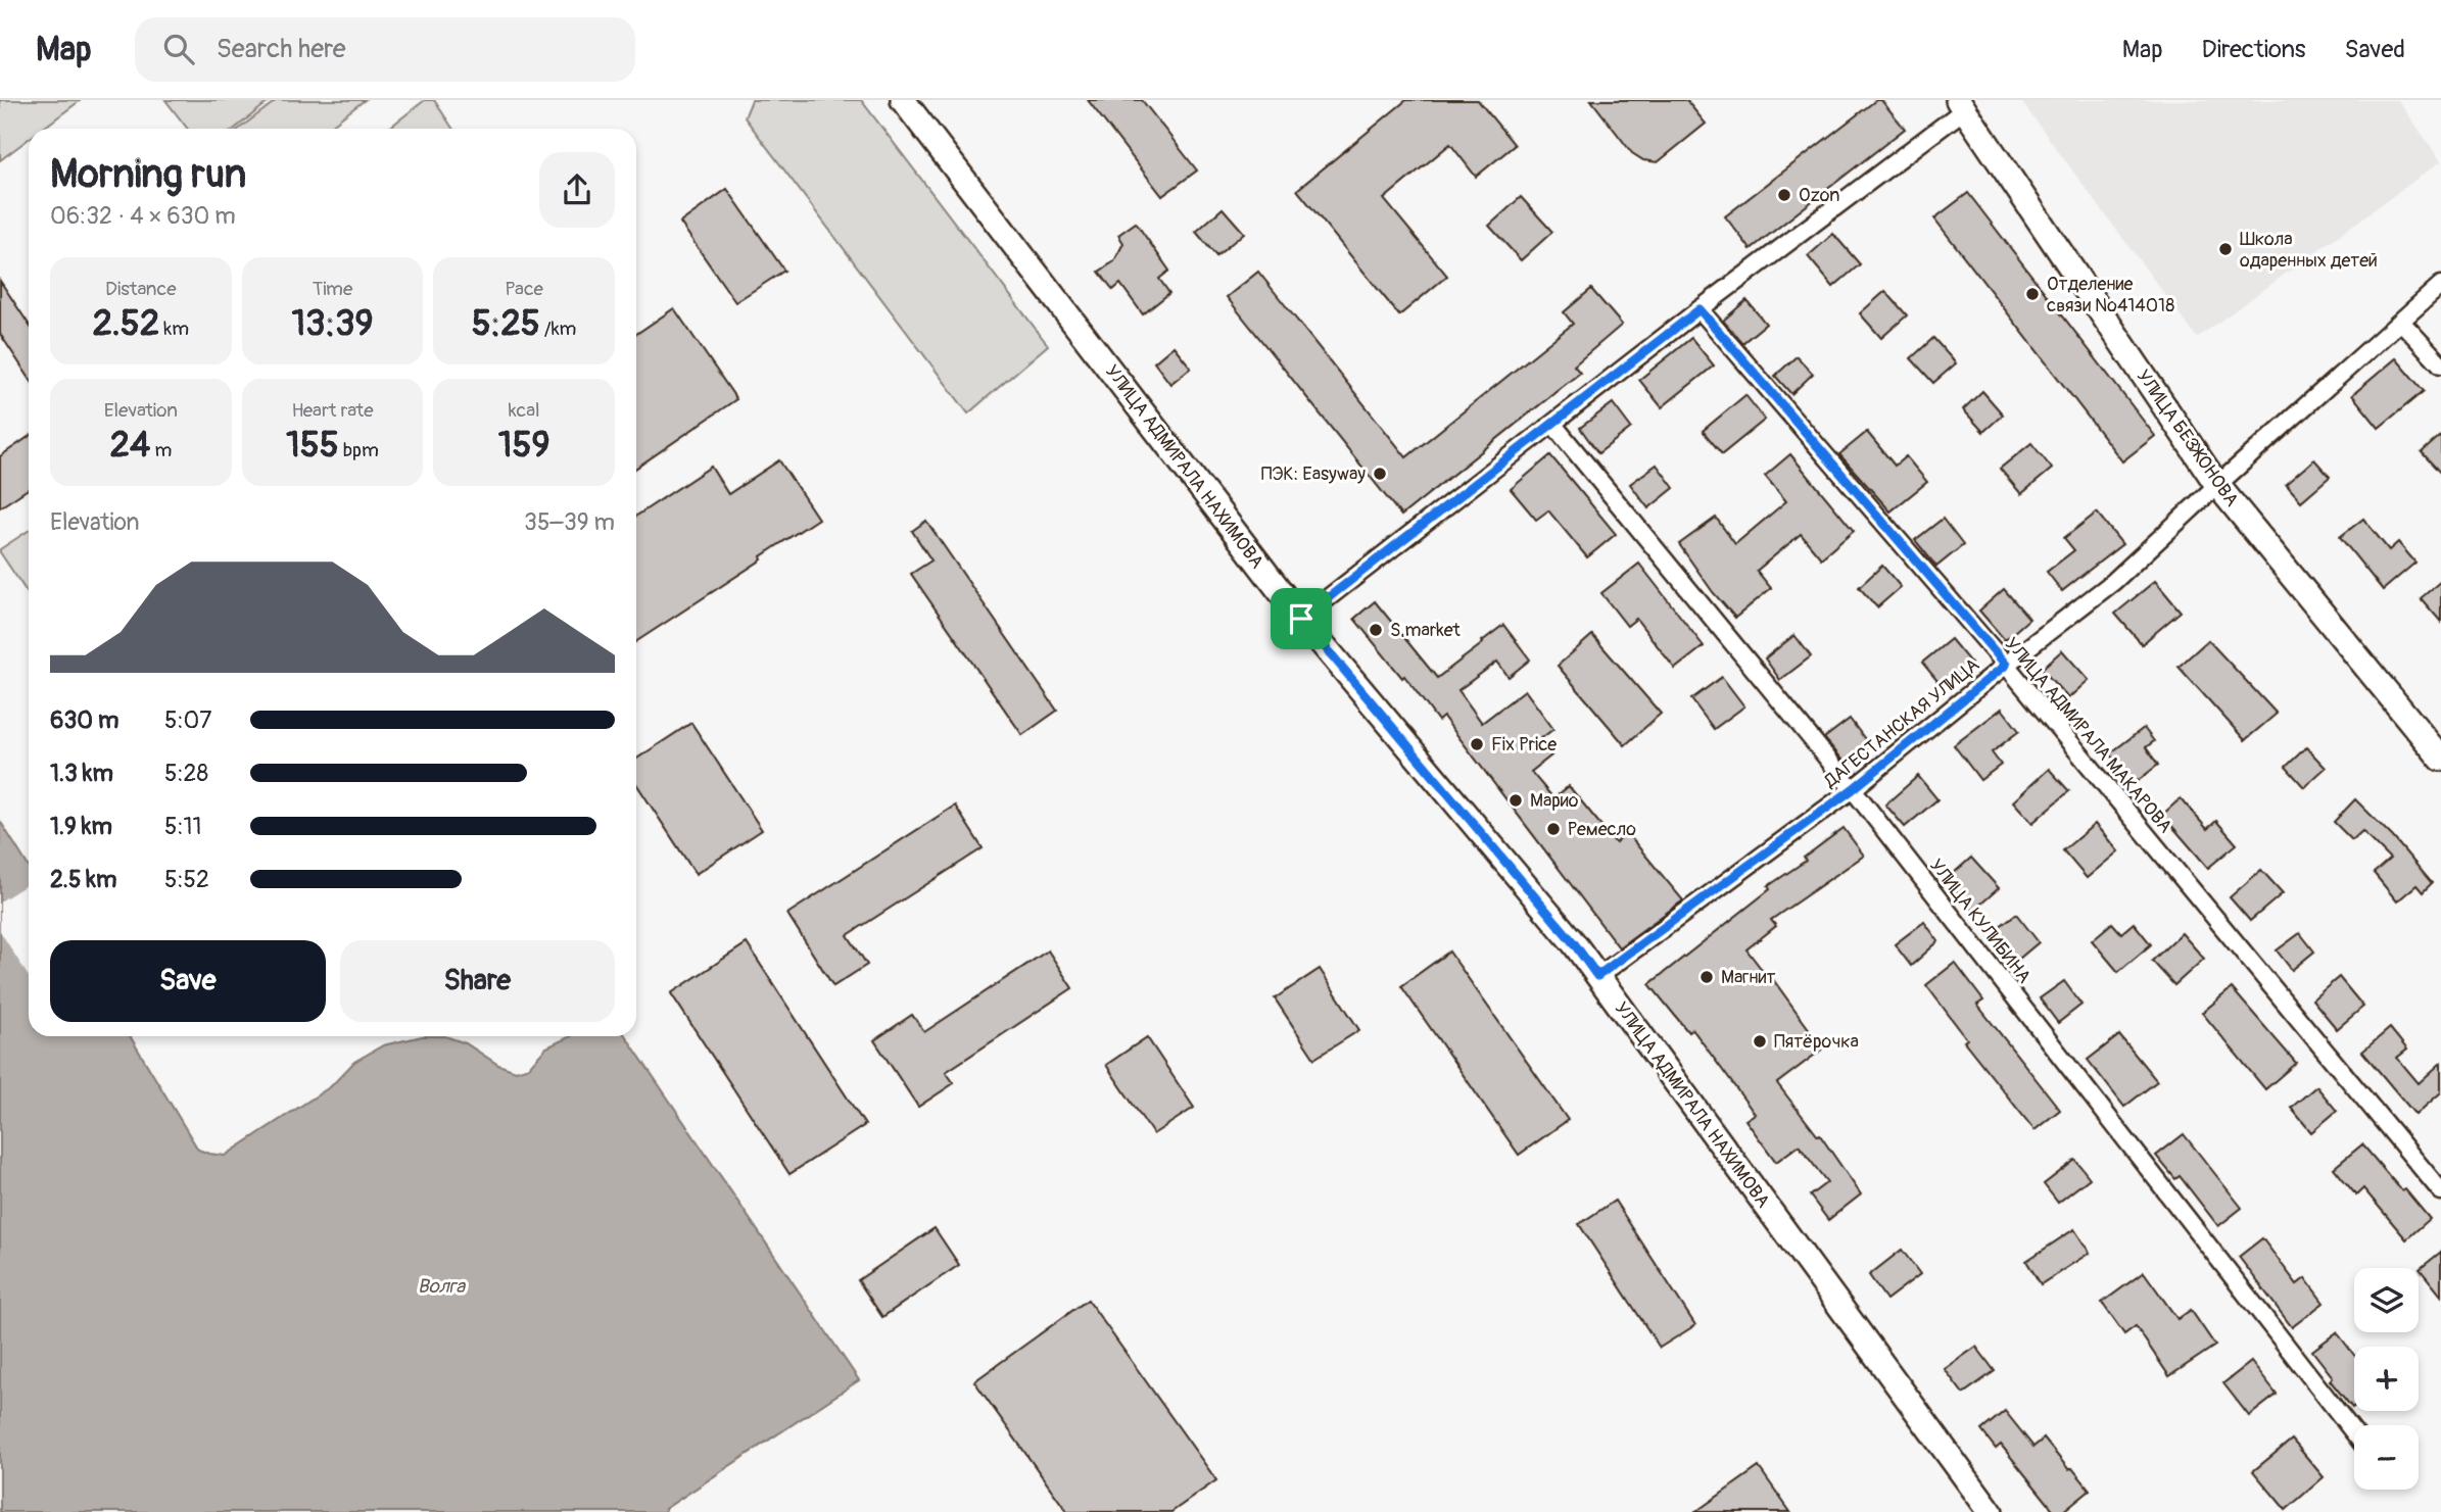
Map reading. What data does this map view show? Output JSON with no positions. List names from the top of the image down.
{
  "streets": {
    "main road": ["УЛИЦА БЕЗЖОНОВА", "УЛИЦА АДМИРАЛА НАХИМОВА"],
    "street": ["ДАГЕСТАНСКАЯ УЛИЦА", "УЛИЦА АДМИРАЛА МАКАРОВА", "УЛИЦА КУЛИБИНА"]
  },
  "crossings": [
    ["УЛИЦА БЕЗЖОНОВА", "ДАГЕСТАНСКАЯ УЛИЦА"],
    ["УЛИЦА АДМИРАЛА НАХИМОВА", "ДАГЕСТАНСКАЯ УЛИЦА"],
    ["ДАГЕСТАНСКАЯ УЛИЦА", "УЛИЦА АДМИРАЛА МАКАРОВА"],
    ["ДАГЕСТАНСКАЯ УЛИЦА", "УЛИЦА КУЛИБИНА"]
  ],
  "water": ["Волга"],
  "places": [
    "Ozon",
    "Школа одаренных детей",
    "Отделение связи №414018",
    "ПЭК: Easyway",
    "S.market",
    "Fix Price",
    "Марио",
    "Ремесло",
    "Магнит",
    "Пятёрочка"
  ],
  "page": {
    "header": "Map",
    "search": "Search here",
    "nav": ["Map", "Directions", "Saved"],
    "heading": ["Morning run", "06:32 · 4 × 630 m"],
    "stats": [
      ["Distance", "2.52 km"],
      ["Time", "13:39"],
      ["Pace", "5:25 /km"],
      ["Elevation", "24 m"],
      ["Heart rate", "155 bpm"],
      ["kcal", "159"]
    ],
    "chart": ["Elevation", "35–39 m"],
    "list": [
      {
        "name": "630 m",
        "note": "5:07"
      },
      {
        "name": "1.3 km",
        "note": "5:28"
      },
      {
        "name": "1.9 km",
        "note": "5:11"
      },
      {
        "name": "2.5 km",
        "note": "5:52"
      }
    ],
    "buttons": ["Save", "Share"],
    "map_buttons": ["+", "−"]
  }
}
